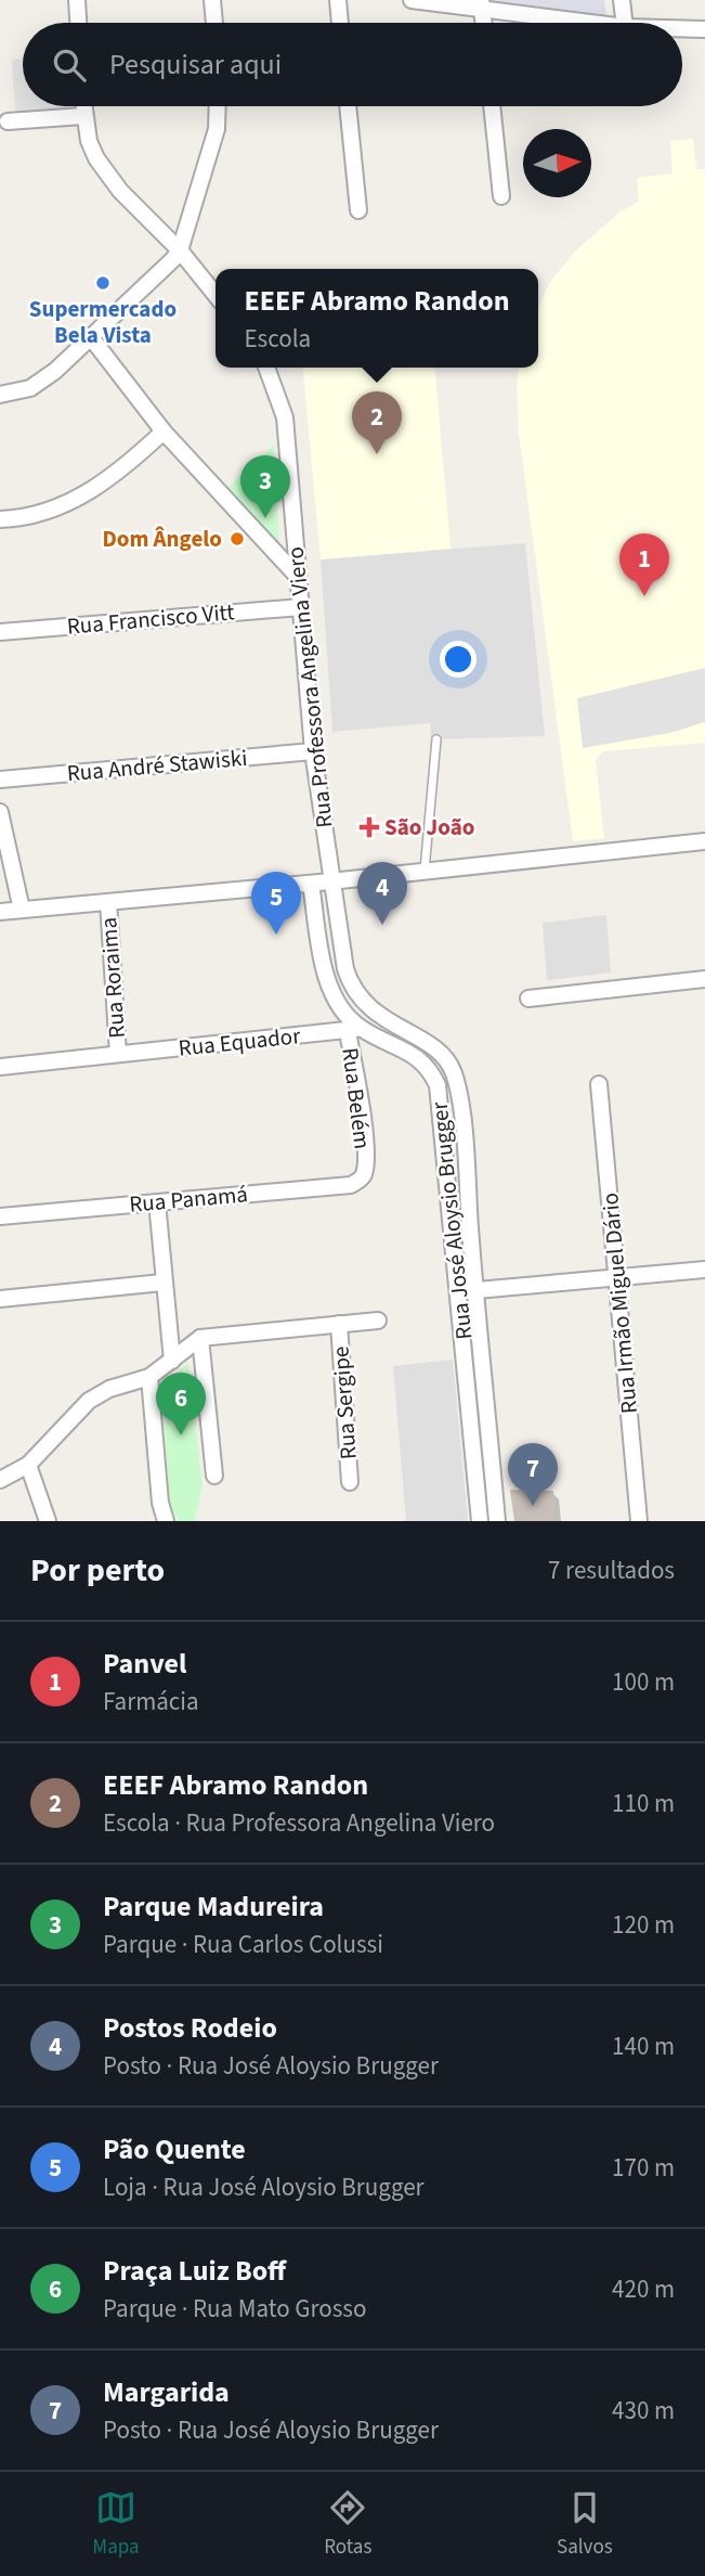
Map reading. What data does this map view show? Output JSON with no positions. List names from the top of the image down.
{
  "streets": {
    "street": [
      "Rua Francisco Vitt",
      "Rua Professora Angelina Viero",
      "Rua André Stawiski",
      "Rua Roraima",
      "Rua Equador",
      "Rua Belém",
      "Rua Panamá",
      "Rua José Aloysio Brugger",
      "Rua Irmão Miguel Dário",
      "Rua Sergipe"
    ]
  },
  "crossings": [
    ["Rua Francisco Vitt", "Rua Professora Angelina Viero"],
    ["Rua Professora Angelina Viero", "Rua André Stawiski"],
    ["Rua Professora Angelina Viero", "Rua José Aloysio Brugger"],
    ["Rua Roraima", "Rua Equador"],
    ["Rua Equador", "Rua Belém"],
    ["Rua Equador", "Rua José Aloysio Brugger"],
    ["Rua Belém", "Rua Panamá"],
    ["Rua Belém", "Rua José Aloysio Brugger"]
  ],
  "places": {
    "other": ["Supermercado Bela Vista", "Dom Ângelo"],
    "health": ["São João"]
  },
  "north": "right",
  "page": {
    "search": "Pesquisar aqui",
    "popup": ["EEEF Abramo Randon", "Escola"],
    "pins": [
      "2",
      "3",
      "1",
      "4",
      "5",
      "6",
      "7"
    ],
    "heading": ["Por perto", "7 resultados"],
    "list": [
      {
        "mark": "1",
        "name": "Panvel",
        "note": "Farmácia",
        "value": "100 m"
      },
      {
        "mark": "2",
        "name": "EEEF Abramo Randon",
        "note": "Escola · Rua Professora Angelina Viero",
        "value": "110 m"
      },
      {
        "mark": "3",
        "name": "Parque Madureira",
        "note": "Parque · Rua Carlos Colussi",
        "value": "120 m"
      },
      {
        "mark": "4",
        "name": "Postos Rodeio",
        "note": "Posto · Rua José Aloysio Brugger",
        "value": "140 m"
      },
      {
        "mark": "5",
        "name": "Pão Quente",
        "note": "Loja · Rua José Aloysio Brugger",
        "value": "170 m"
      },
      {
        "mark": "6",
        "name": "Praça Luiz Boff",
        "note": "Parque · Rua Mato Grosso",
        "value": "420 m"
      },
      {
        "mark": "7",
        "name": "Margarida",
        "note": "Posto · Rua José Aloysio Brugger",
        "value": "430 m"
      }
    ],
    "nav": ["Mapa", "Rotas", "Salvos"]
  }
}
